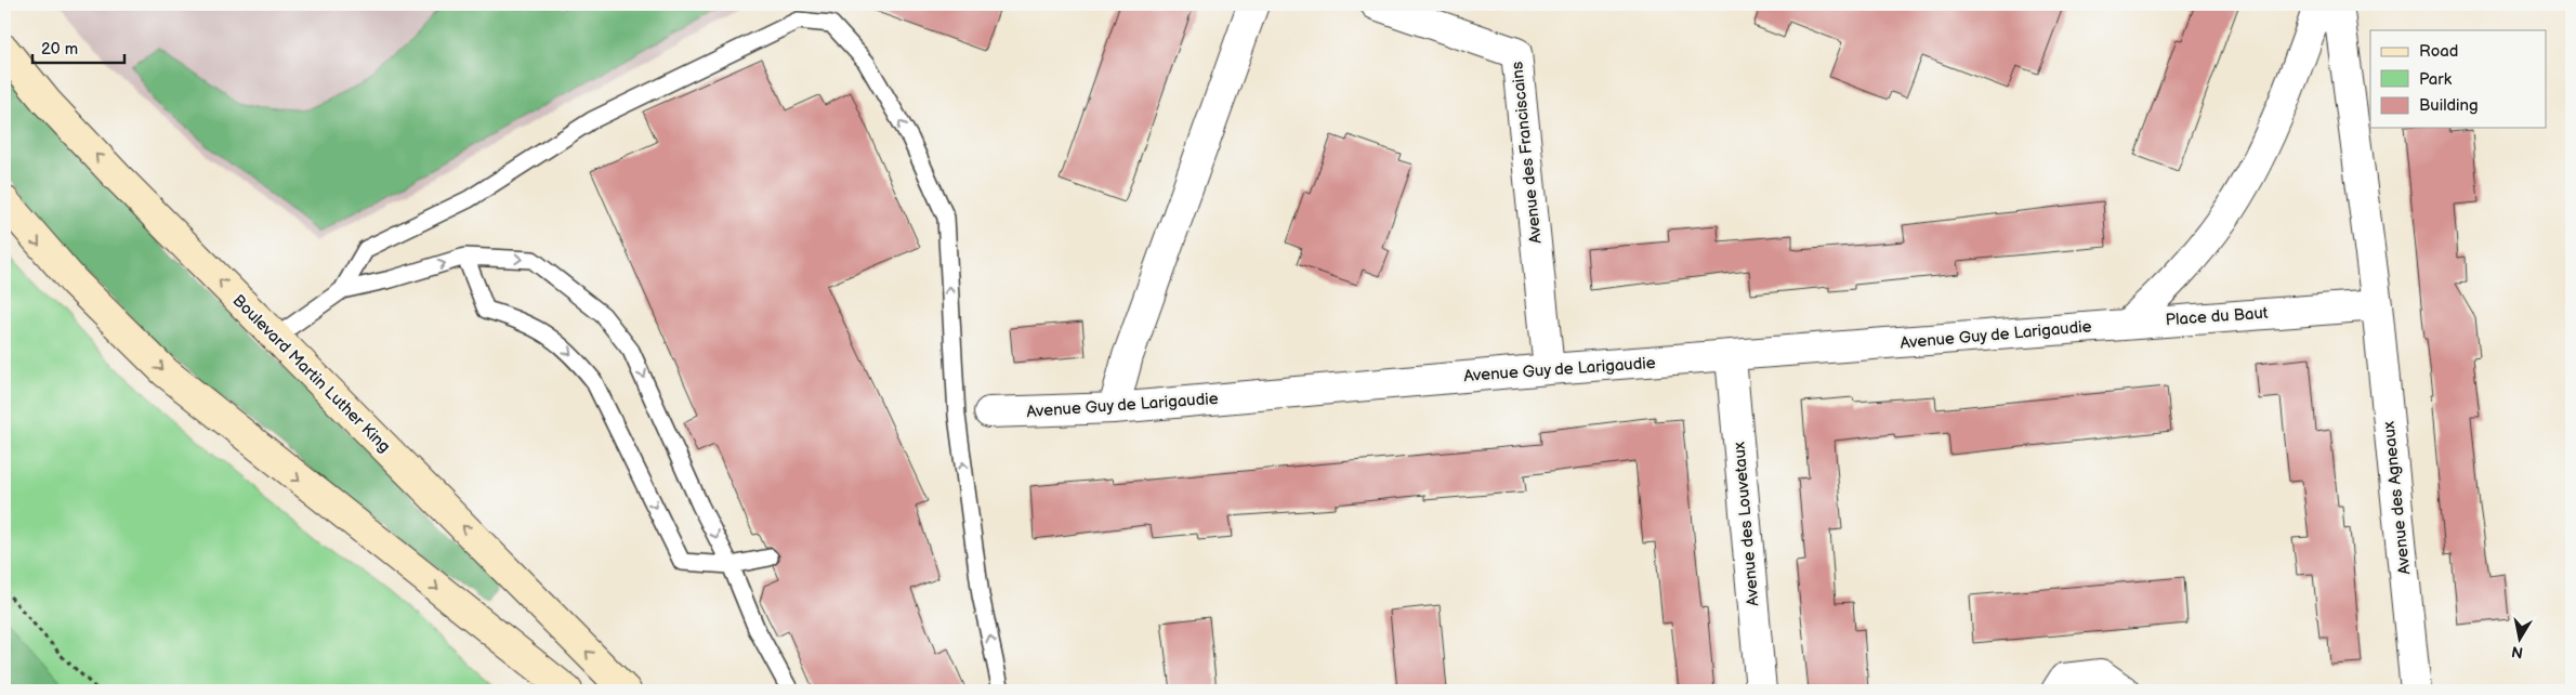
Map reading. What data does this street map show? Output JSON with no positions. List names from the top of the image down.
{
  "streets": {
    "main road": ["Boulevard Martin Luther King"],
    "street": [
      "Avenue des Franciscains",
      "Place du Baut",
      "Avenue Guy de Larigaudie",
      "Avenue des Agneaux",
      "Avenue des Louvetaux"
    ]
  },
  "crossings": [
    ["Avenue des Franciscains", "Avenue Guy de Larigaudie"],
    ["Place du Baut", "Avenue Guy de Larigaudie"],
    ["Place du Baut", "Avenue des Agneaux"],
    ["Avenue Guy de Larigaudie", "Avenue des Louvetaux"]
  ],
  "legend": ["Road", "Park", "Building"],
  "scale_bar": "20 m",
  "north": "bottom"
}
